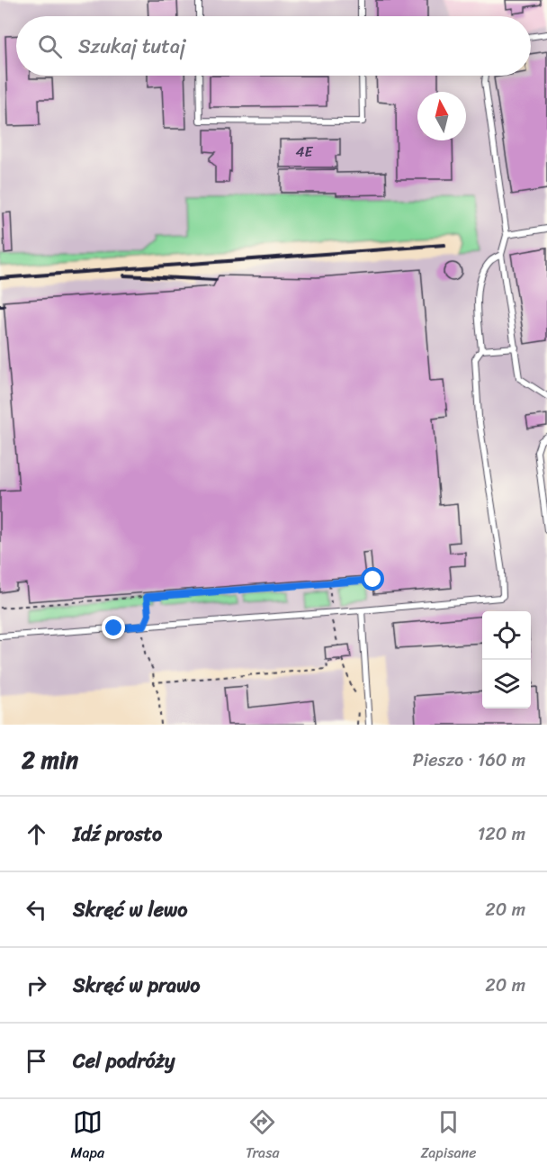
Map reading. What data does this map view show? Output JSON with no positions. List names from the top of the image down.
{
  "house_numbers": ["4E"],
  "north": "top",
  "page": {
    "search": "Szukaj tutaj",
    "heading": ["2 min", "Pieszo · 160 m"],
    "list": [
      ["Idź prosto", "120 m"],
      ["Skręć w lewo", "20 m"],
      ["Skręć w prawo", "20 m"],
      "Cel podróży"
    ],
    "nav": ["Mapa", "Trasa", "Zapisane"]
  }
}
